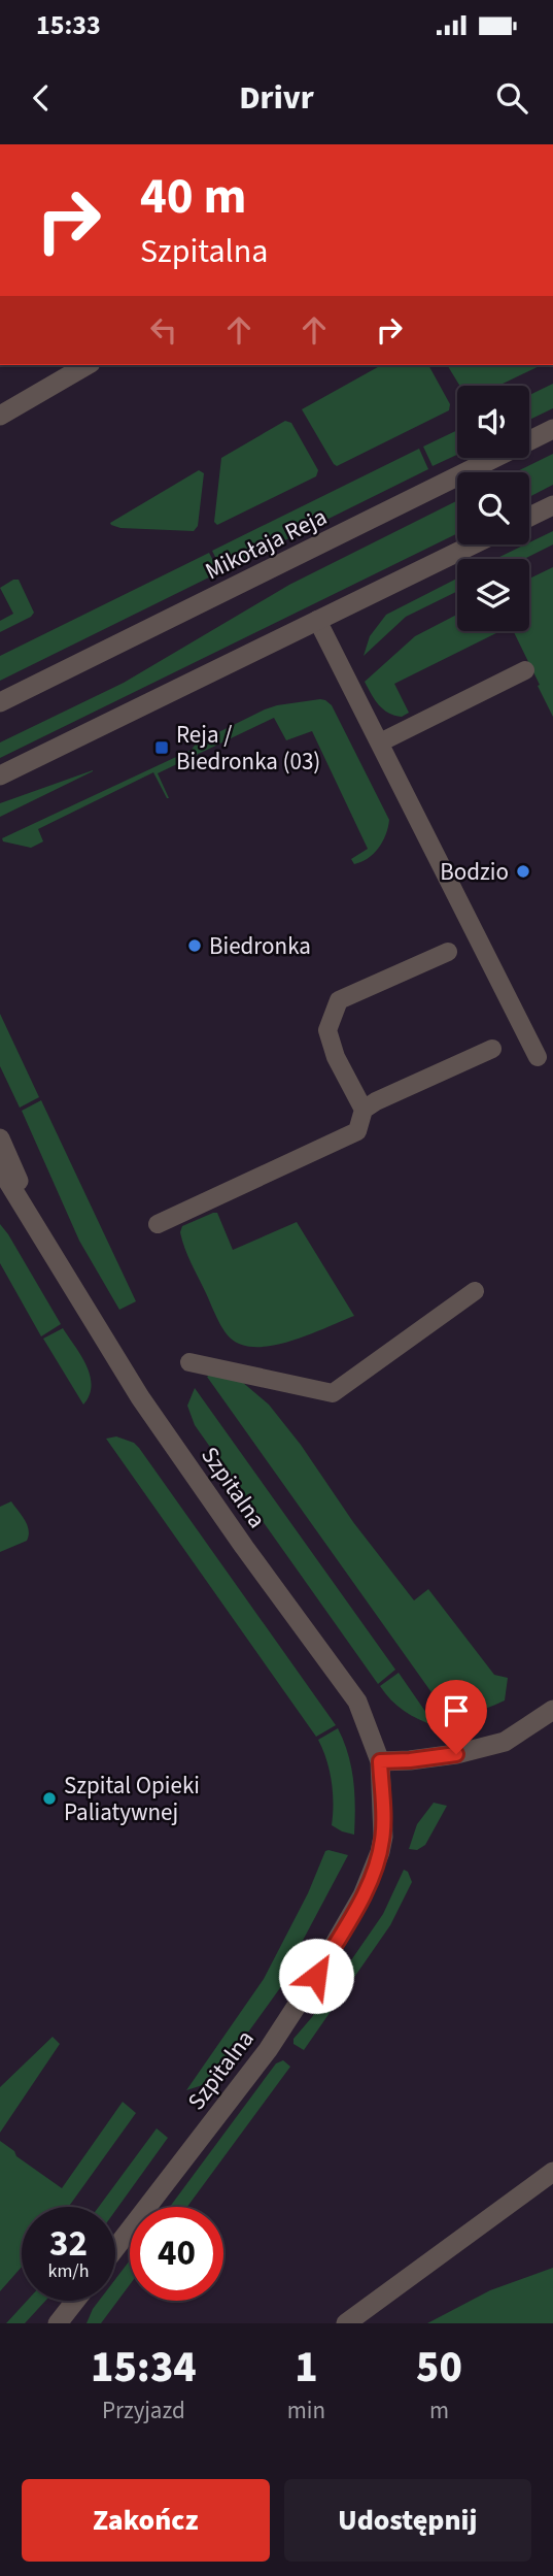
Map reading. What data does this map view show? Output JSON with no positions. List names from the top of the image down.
{
  "streets": {
    "street": ["Mikołaja Reja", "Szpitalna"]
  },
  "places": {
    "transit": ["Reja / Biedronka (03)"],
    "other": ["Bodzio", "Biedronka", "Szpital Opieki Paliatywnej"]
  },
  "page": {
    "status": "15:33",
    "header": "Drivr",
    "turn": ["40 m", "Szpitalna"],
    "speed": "32 km/h",
    "limit": "40",
    "eta": [
      "15:34",
      "Przyjazd",
      "1",
      "min",
      "50",
      "m"
    ],
    "buttons": ["Zakończ", "Udostępnij"]
  }
}
